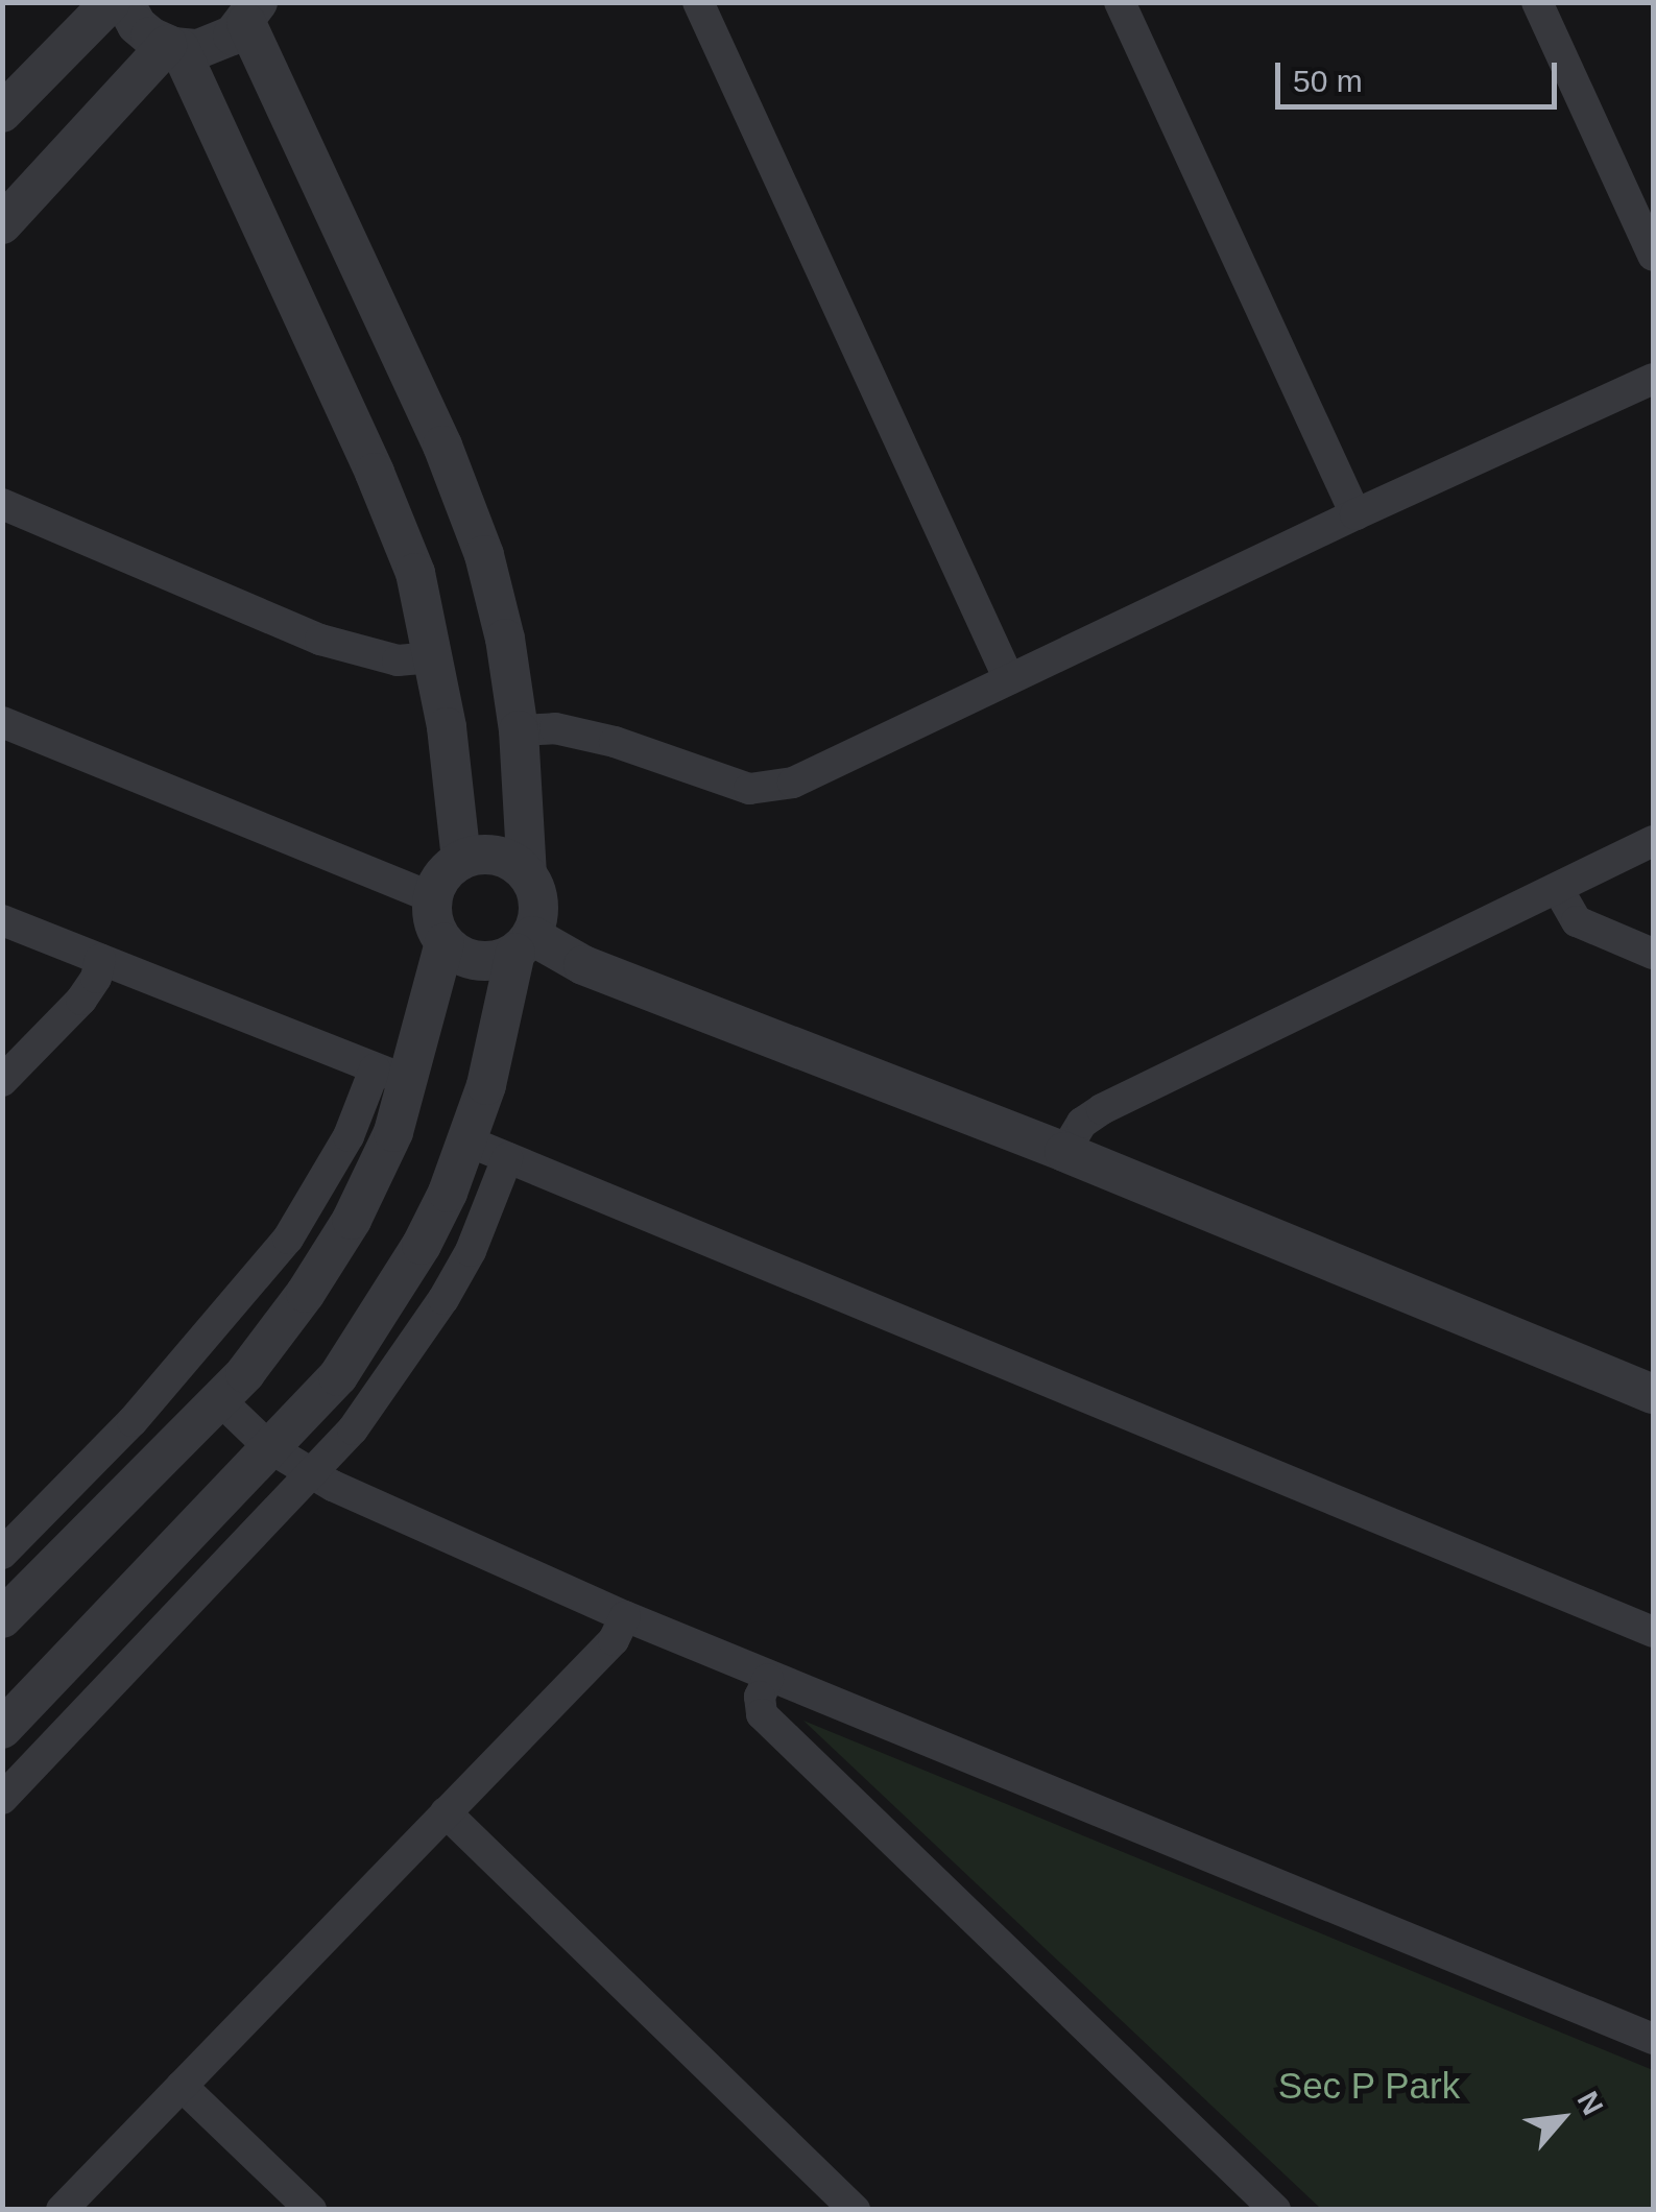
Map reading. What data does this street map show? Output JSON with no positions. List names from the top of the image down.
{
  "parks": ["Sec P Park"],
  "scale_bar": "50 m",
  "north": "top right"
}
